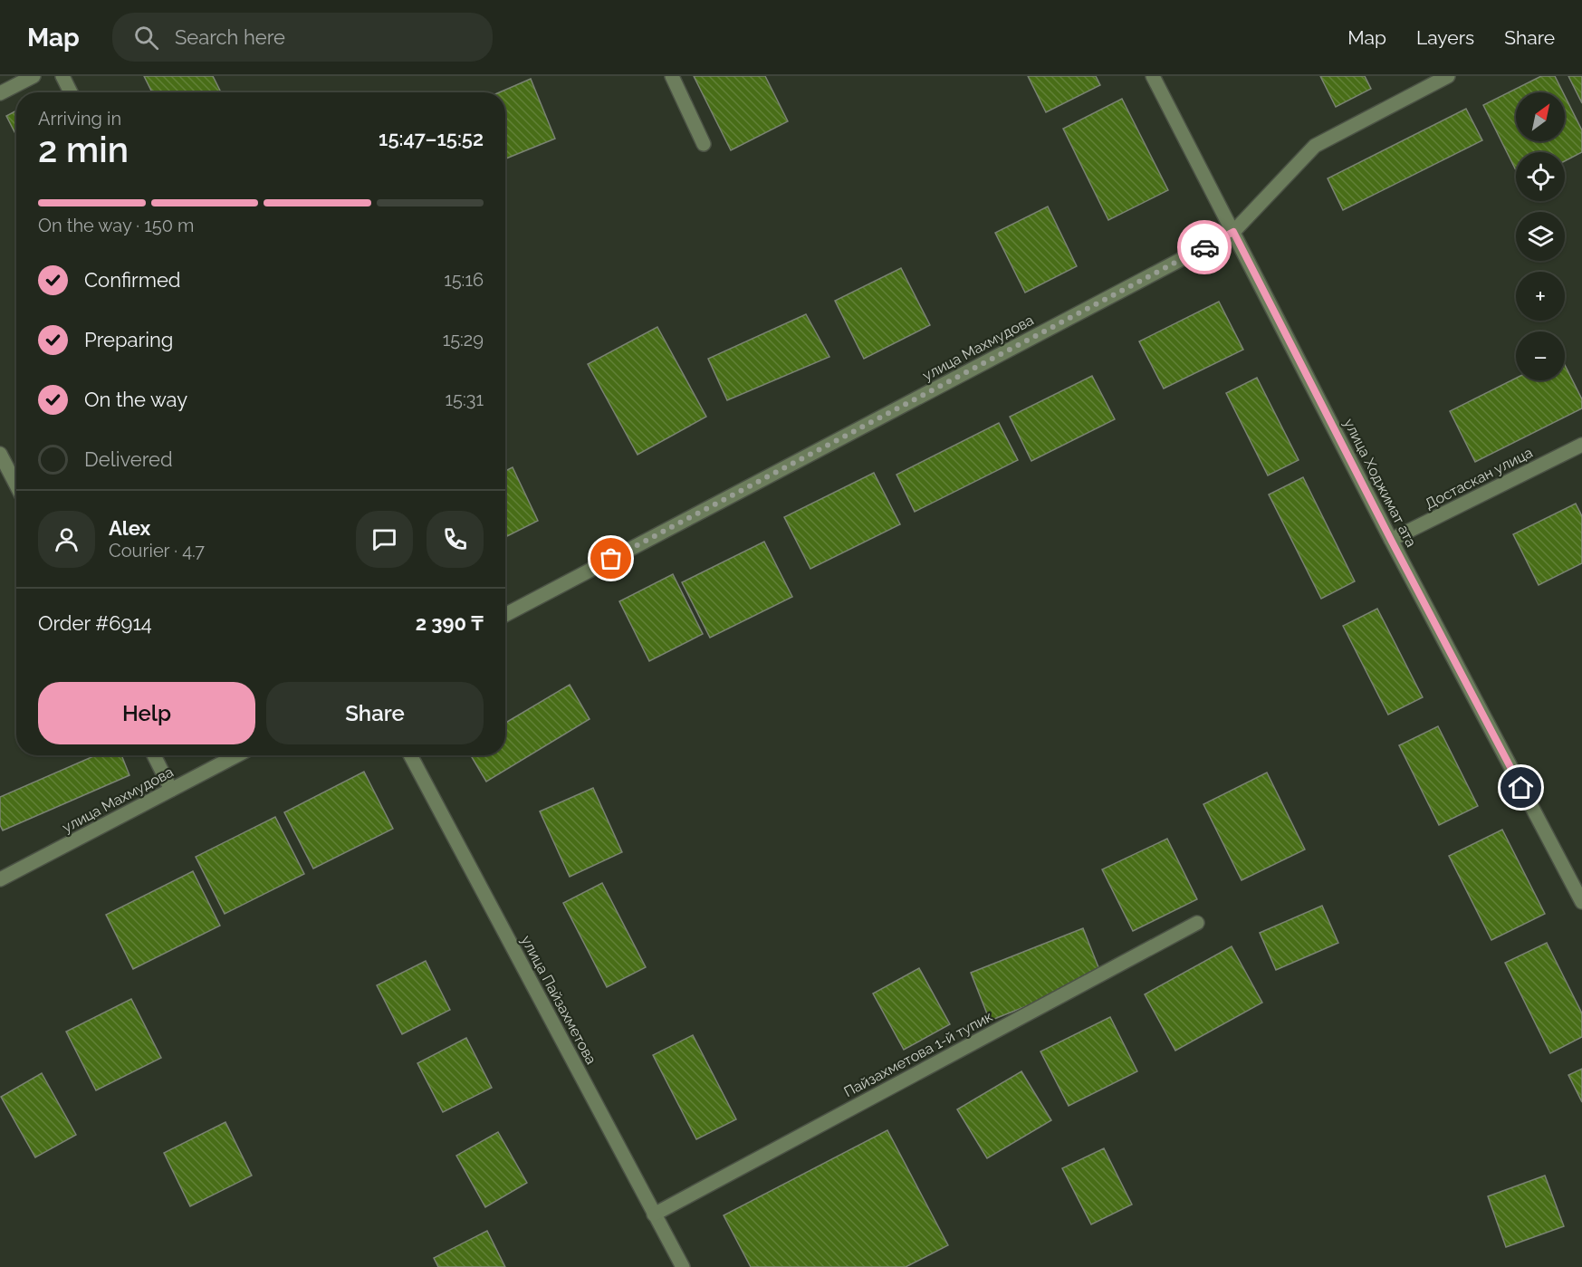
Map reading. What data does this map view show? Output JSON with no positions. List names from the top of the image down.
{
  "streets": {
    "street": [
      "улица Махмудова",
      "Достаскан улица",
      "улица Ходжимат ата",
      "улица Пайзахметова",
      "Пайзахметова 1-й тупик"
    ]
  },
  "crossings": [
    ["улица Махмудова", "улица Ходжимат ата"],
    ["Достаскан улица", "улица Ходжимат ата"],
    ["улица Пайзахметова", "Пайзахметова 1-й тупик"]
  ],
  "north": "top right",
  "page": {
    "header": "Map",
    "search": "Search here",
    "nav": ["Map", "Layers", "Share"],
    "map_buttons": ["+", "−"],
    "heading": ["2 min", "Arriving in", "15:47–15:52"],
    "panel": [
      "Alex",
      "Courier · 4.7",
      "Order #6914",
      "2 390 ₸"
    ],
    "bar": "On the way · 150 m",
    "list": [
      ["Confirmed", "15:16"],
      ["Preparing", "15:29"],
      ["On the way", "15:31"],
      "Delivered"
    ],
    "buttons": ["Help", "Share"]
  }
}
